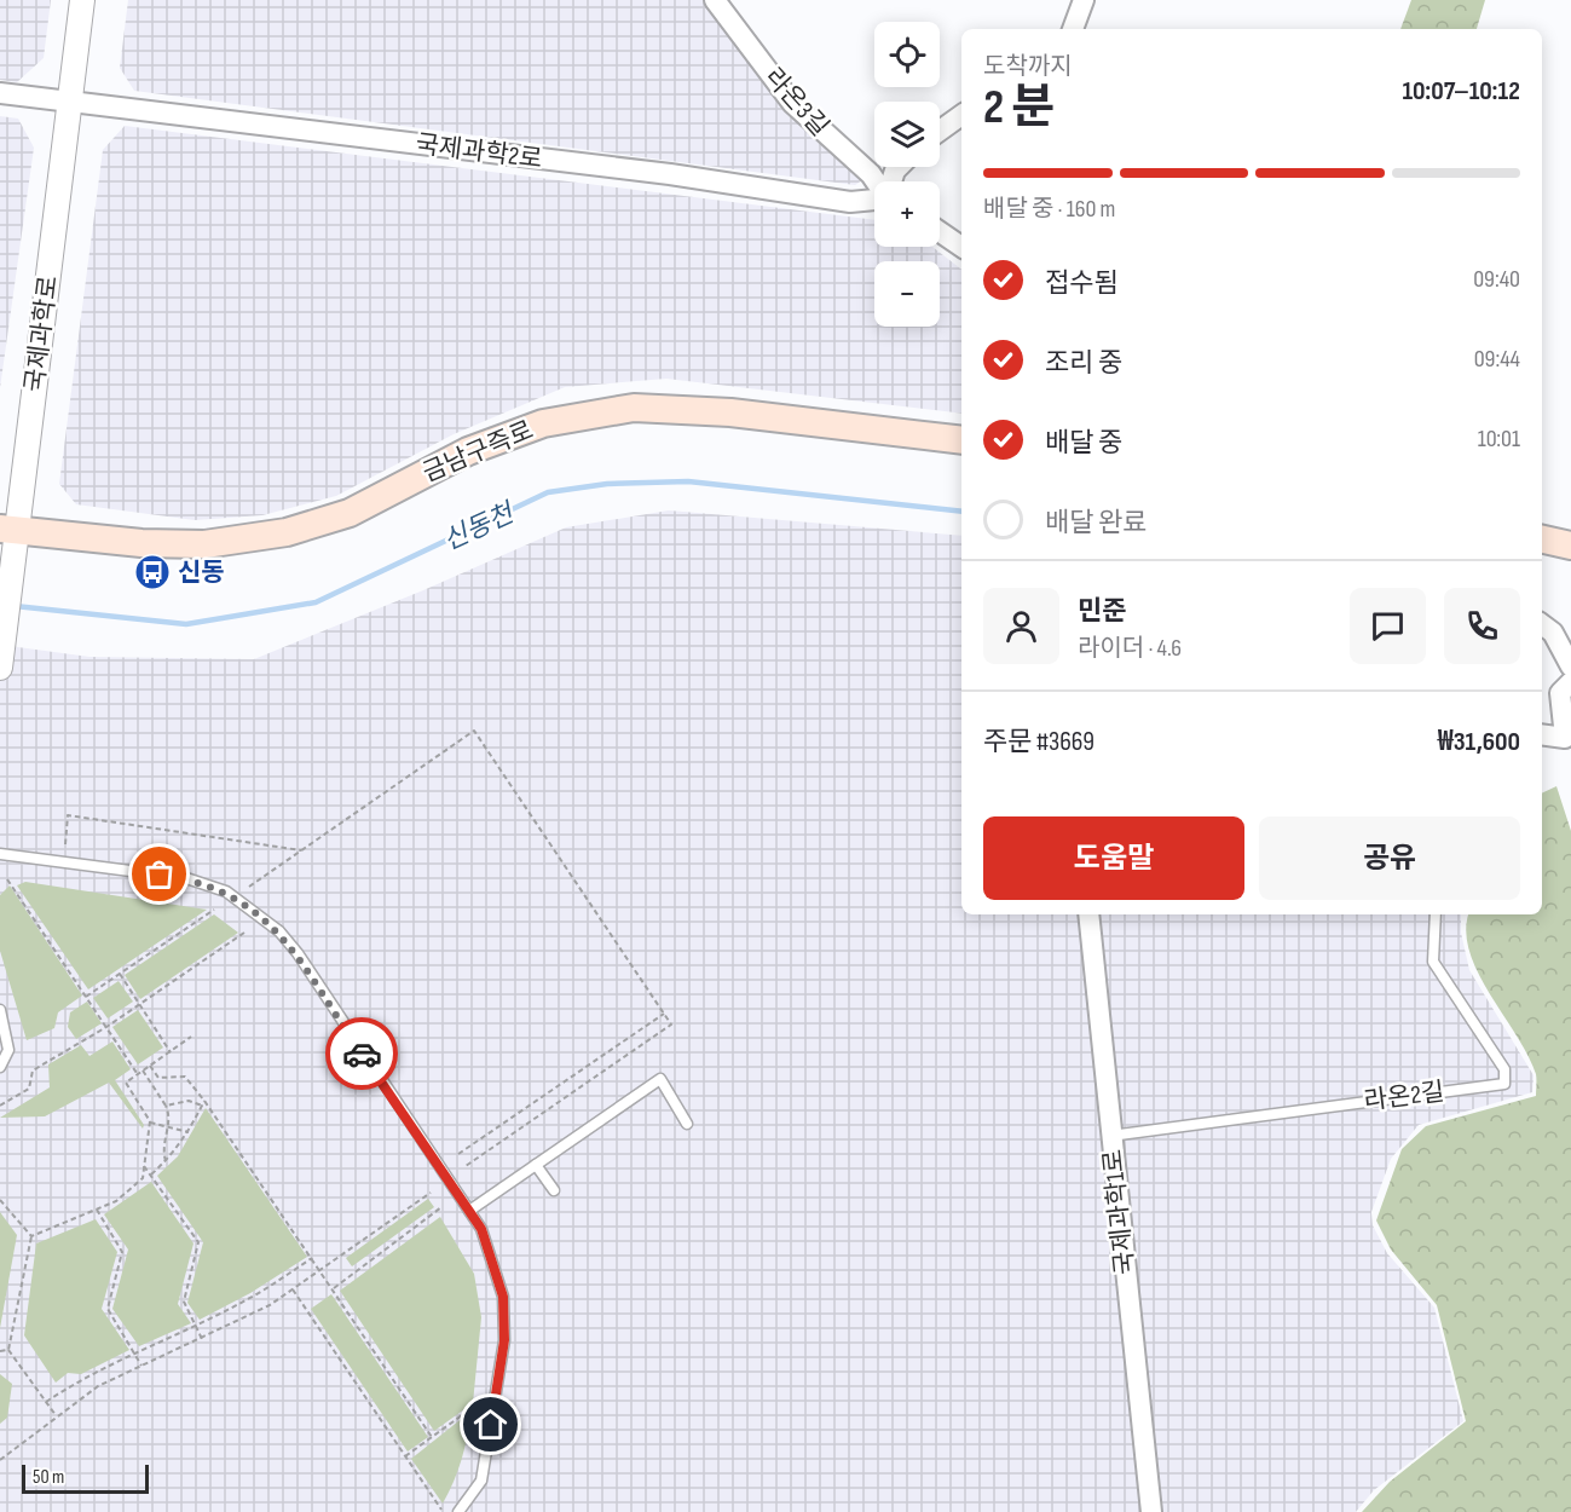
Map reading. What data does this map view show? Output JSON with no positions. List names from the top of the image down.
{
  "streets": {
    "main road": ["금남구즉로"],
    "street": [
      "라온3길",
      "국제과학2로",
      "국제과학로",
      "국제과학1로"
    ],
    "lane": ["라온2길"]
  },
  "crossings": [
    ["국제과학2로", "국제과학로"],
    ["국제과학로", "금남구즉로"],
    ["라온2길", "국제과학1로"]
  ],
  "water": ["신동천"],
  "places": {
    "bus stop": ["신동"]
  },
  "scale_bar": "50 m",
  "page": {
    "map_buttons": ["+", "−"],
    "heading": ["2 분", "도착까지", "10:07–10:12"],
    "panel": [
      "민준",
      "라이더 · 4.6",
      "주문 #3669",
      "₩31,600"
    ],
    "bar": "배달 중 · 160 m",
    "list": [
      ["접수됨", "09:40"],
      ["조리 중", "09:44"],
      ["배달 중", "10:01"],
      "배달 완료"
    ],
    "buttons": ["도움말", "공유"],
    "scale": "50 m"
  }
}
